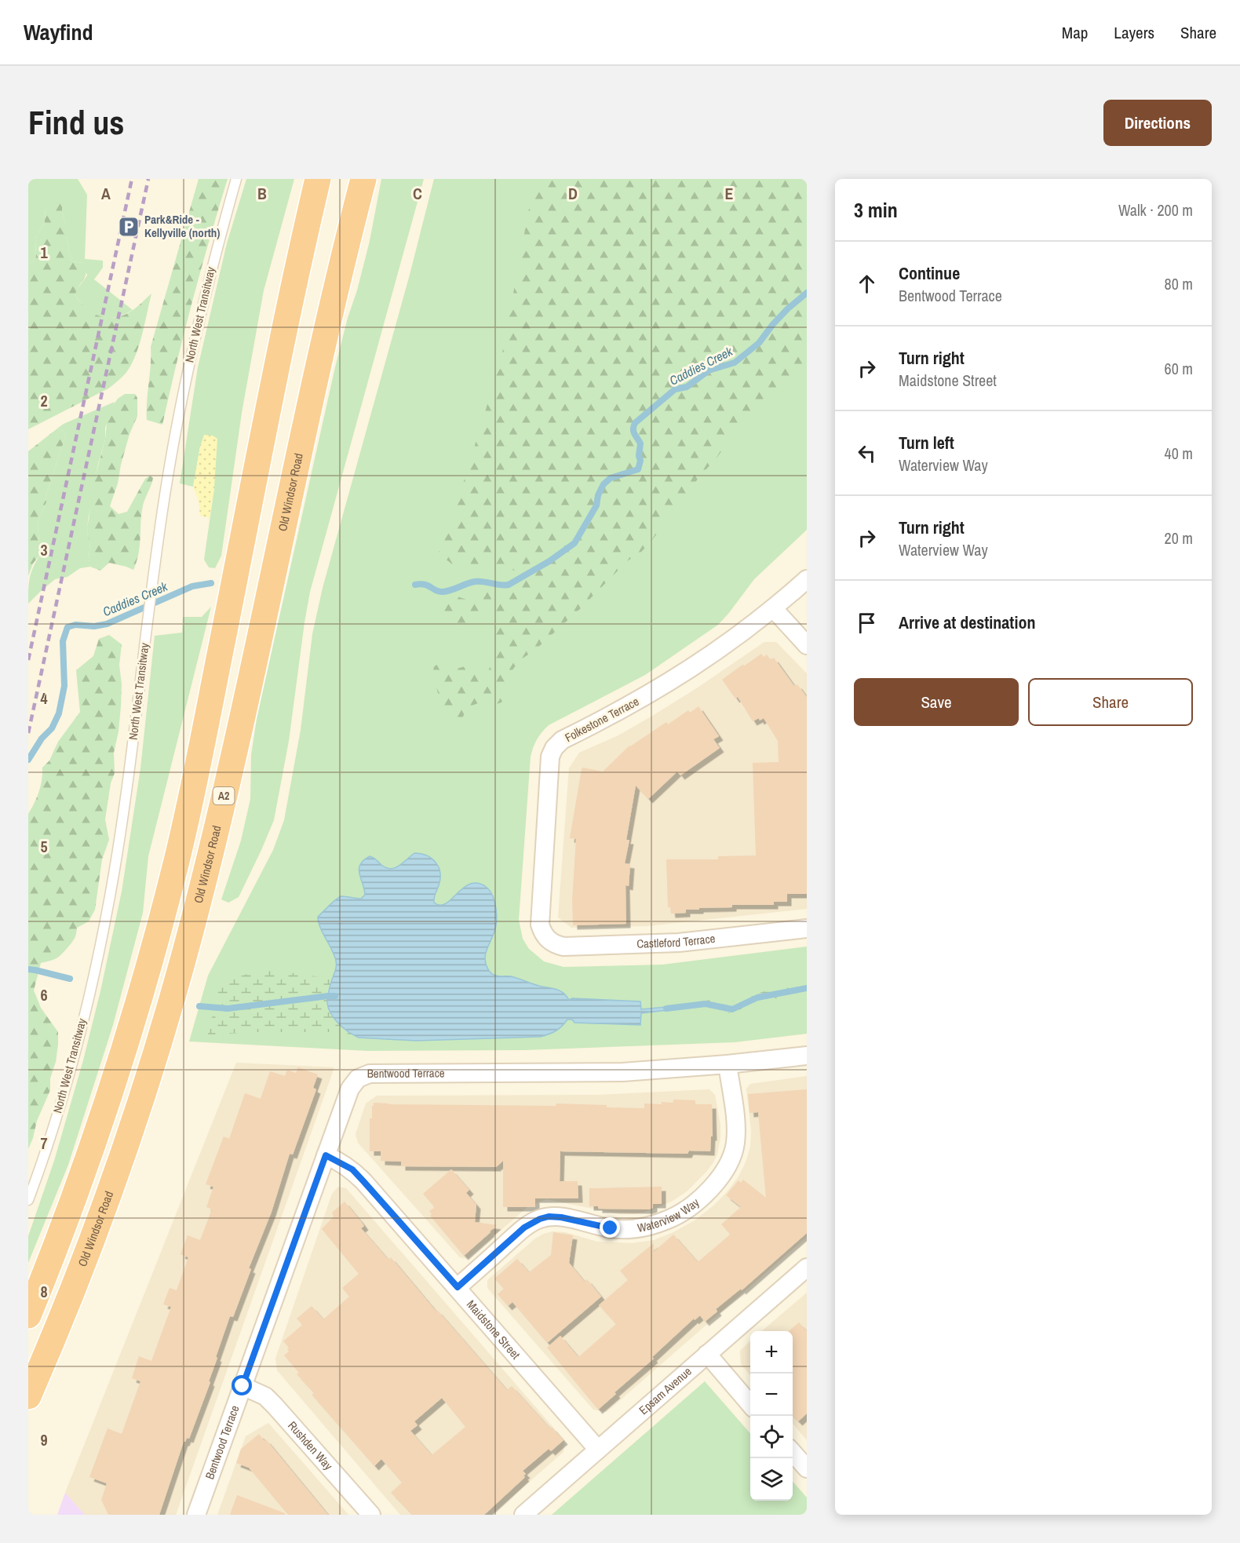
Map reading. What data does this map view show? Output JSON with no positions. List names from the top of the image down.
{
  "streets": {
    "highway": ["Old Windsor Road", "A2"],
    "street": [
      "Folkestone Terrace",
      "Castleford Terrace",
      "Bentwood Terrace",
      "Waterview Way",
      "Maidstone Street",
      "Epsam Avenue",
      "Rushden Way"
    ],
    "lane": ["North West Transitway"]
  },
  "crossings": [
    ["Folkestone Terrace", "Castleford Terrace"],
    ["Bentwood Terrace", "Waterview Way"],
    ["Bentwood Terrace", "Maidstone Street"],
    ["Bentwood Terrace", "Rushden Way"],
    ["Waterview Way", "Maidstone Street"],
    ["Maidstone Street", "Epsam Avenue"]
  ],
  "water": ["Caddies Creek"],
  "places": {
    "parking": ["Park&Ride - Kellyville (north)"]
  },
  "page": {
    "header": "Wayfind",
    "nav": ["Map", "Layers", "Share"],
    "buttons": [
      "Directions",
      ["Save", "Share"]
    ],
    "title": "Find us",
    "heading": ["3 min", "Walk · 200 m"],
    "list": [
      ["Continue", "Bentwood Terrace", "80 m"],
      ["Turn right", "Maidstone Street", "60 m"],
      ["Turn left", "Waterview Way", "40 m"],
      ["Turn right", "Waterview Way", "20 m"],
      "Arrive at destination"
    ],
    "map_buttons": ["+", "−"]
  },
  "grid": {
    "columns": [
      "A",
      "B",
      "C",
      "D",
      "E"
    ],
    "rows": [
      "1",
      "2",
      "3",
      "4",
      "5",
      "6",
      "7",
      "8",
      "9"
    ]
  }
}
